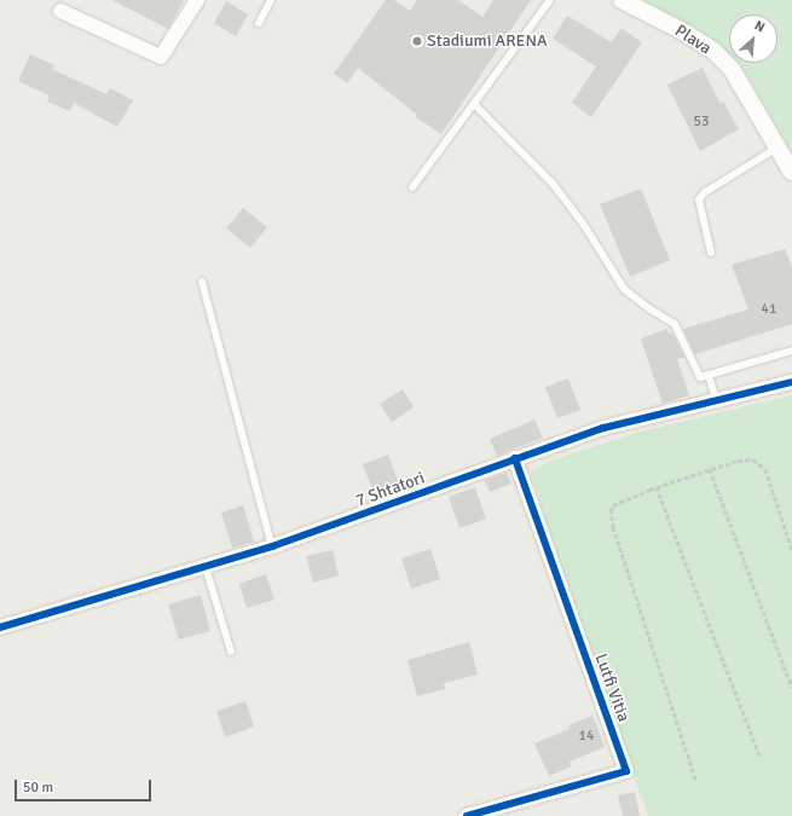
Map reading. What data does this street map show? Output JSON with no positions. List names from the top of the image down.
{
  "streets": {
    "street": ["Plava", "7 Shtatori", "Lutfi Vitia"]
  },
  "crossings": [
    ["7 Shtatori", "Lutfi Vitia"]
  ],
  "places": ["Stadiumi ARENA"],
  "house_numbers": ["53", "41", "14"],
  "scale_bar": "50 m",
  "north": "top right"
}
